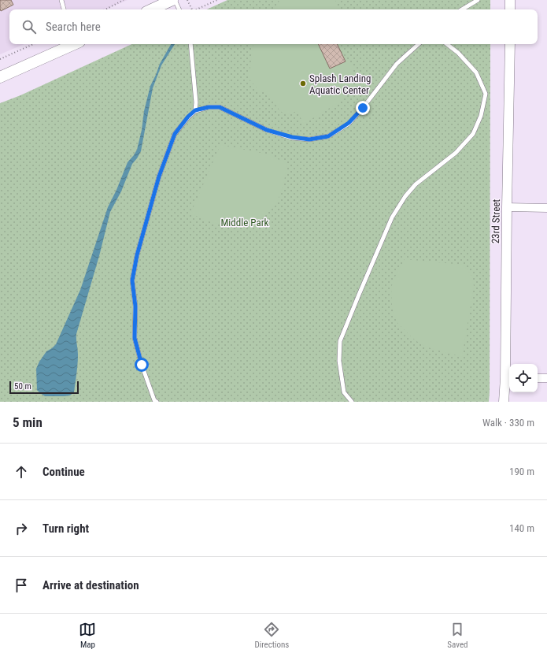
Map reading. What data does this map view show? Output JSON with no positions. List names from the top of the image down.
{
  "streets": {
    "street": ["23rd Street"]
  },
  "parks": ["Middle Park"],
  "places": ["Splash Landing Aquatic Center"],
  "scale_bar": "50 m",
  "page": {
    "search": "Search here",
    "scale": "50 m",
    "heading": ["5 min", "Walk · 330 m"],
    "list": [
      ["Continue", "190 m"],
      ["Turn right", "140 m"],
      "Arrive at destination"
    ],
    "nav": ["Map", "Directions", "Saved"]
  }
}
